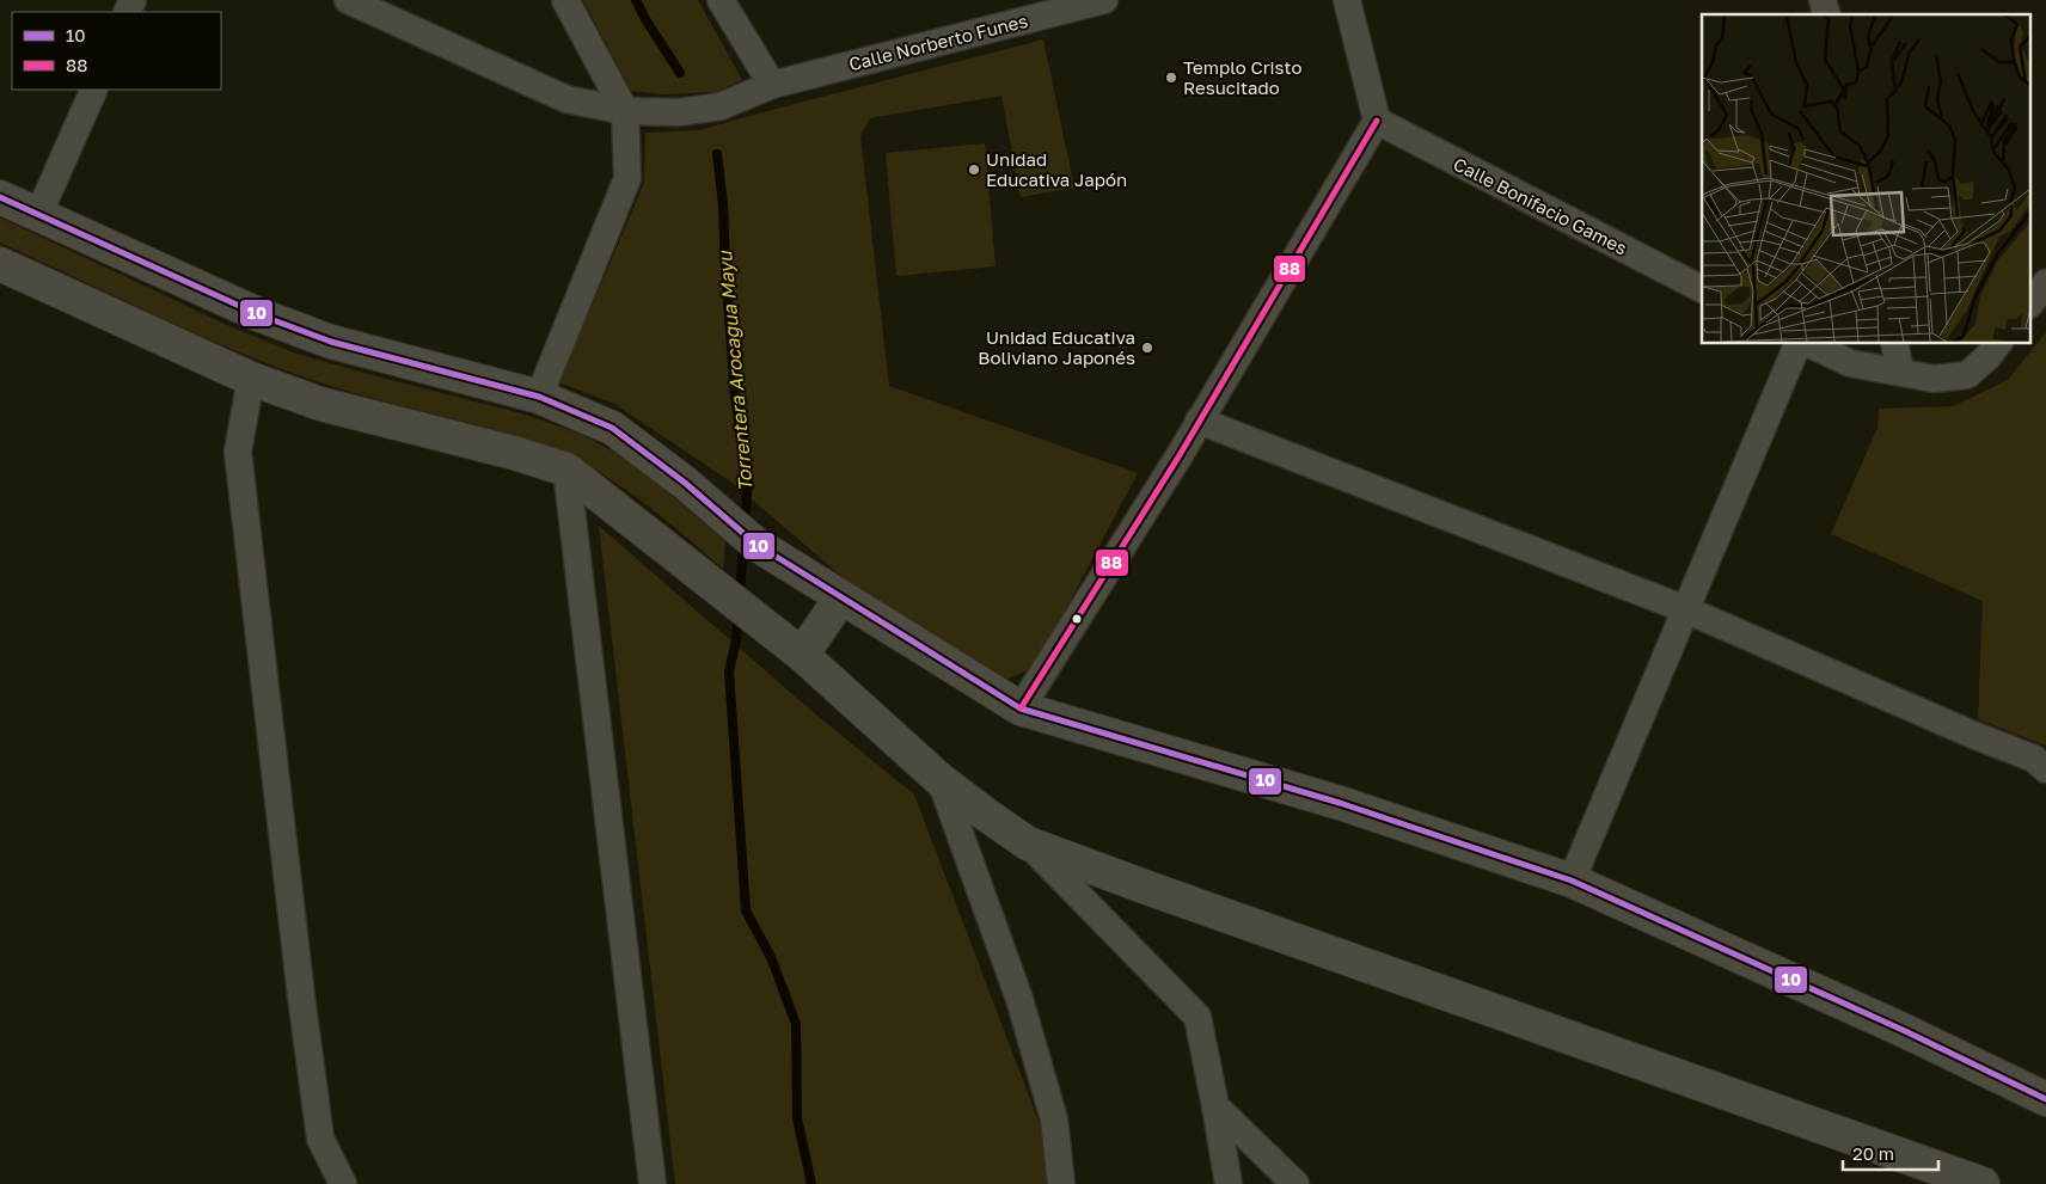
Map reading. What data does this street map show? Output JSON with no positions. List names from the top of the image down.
{
  "streets": {
    "street": ["Calle Norberto Funes", "Calle Bonifacio Games"]
  },
  "water": ["Torrentera Arocagua Mayu"],
  "places": ["Templo Cristo Resucitado", "Unidad Educativa Japón", "Unidad Educativa Boliviano Japonés"],
  "lines": ["transit line 88", "transit line 10"],
  "legend": ["10", "88"],
  "scale_bar": "20 m"
}
